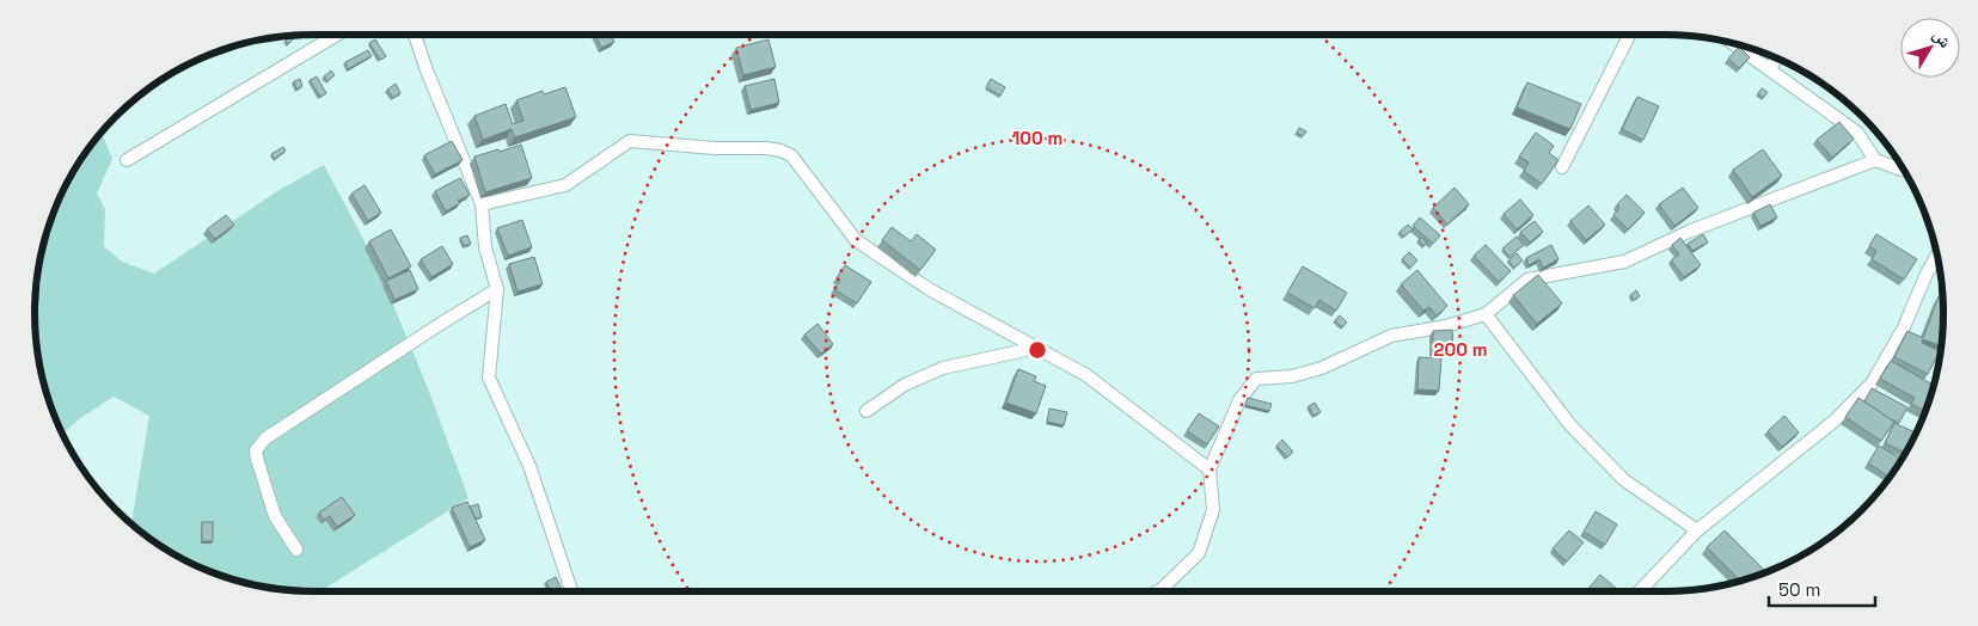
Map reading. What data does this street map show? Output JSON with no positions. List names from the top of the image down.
{
  "scale_bar": "50 m",
  "north": "top right",
  "rings": ["100 m", "200 m"]
}
